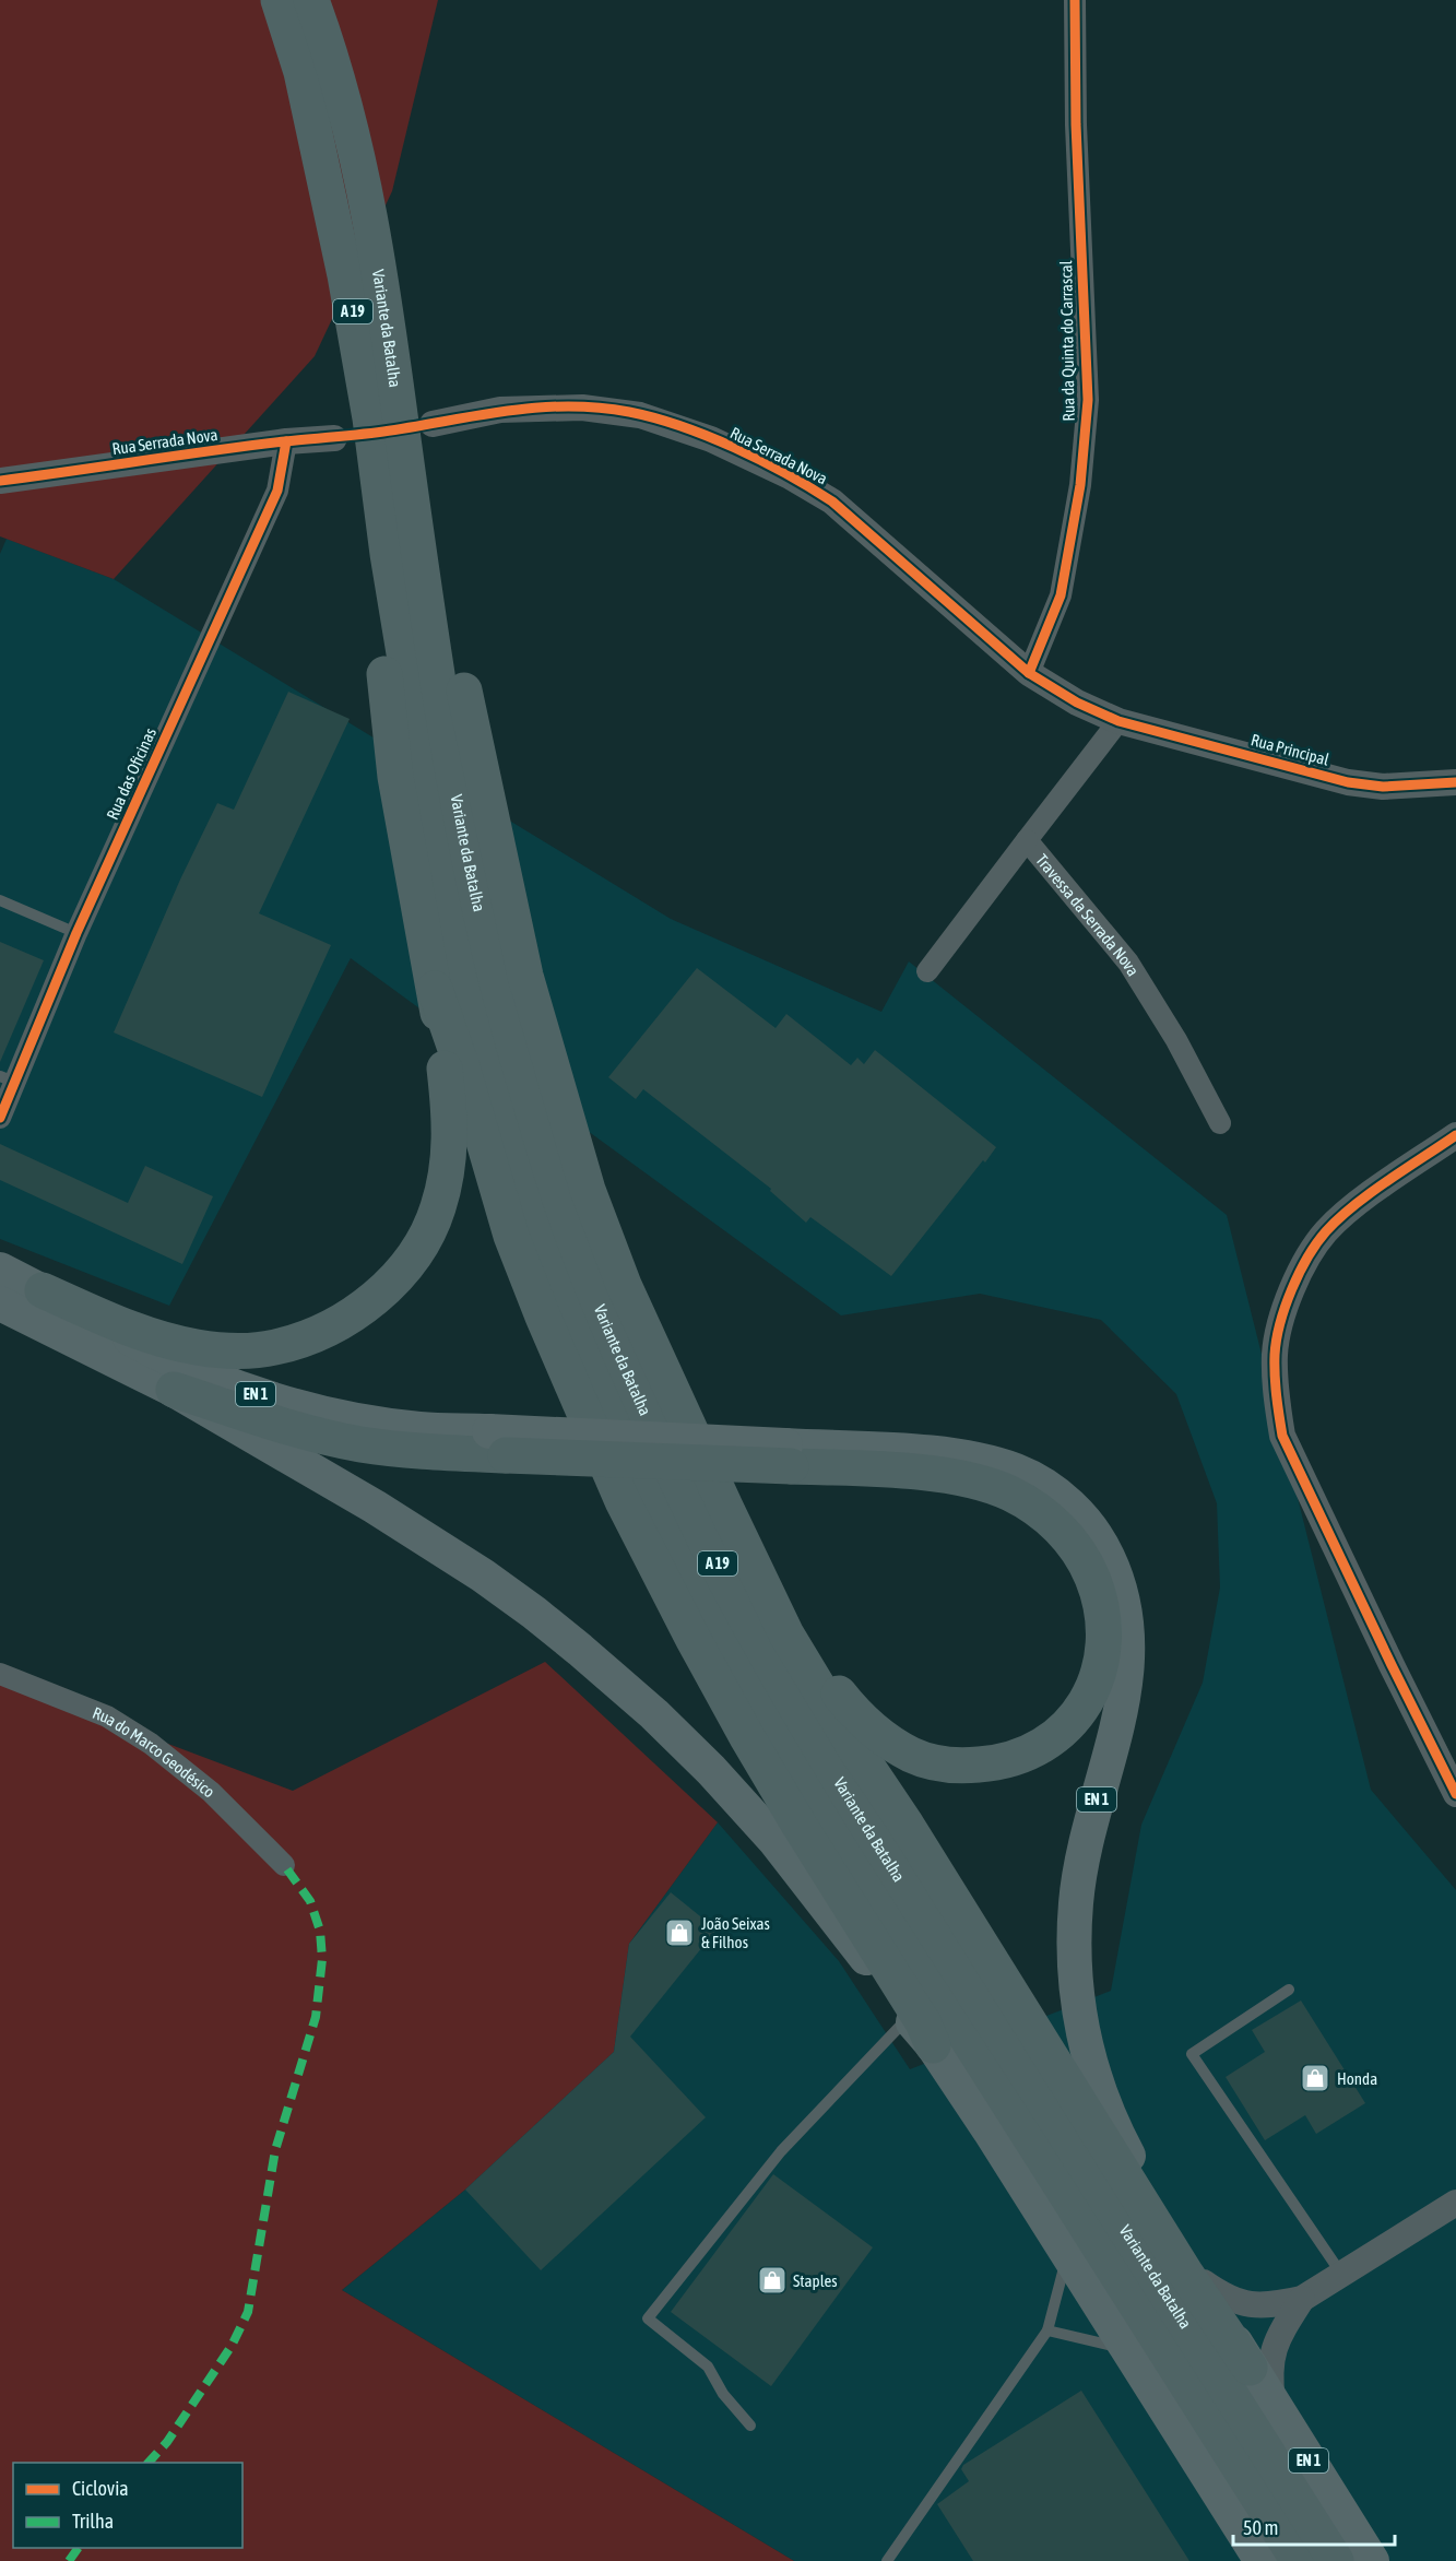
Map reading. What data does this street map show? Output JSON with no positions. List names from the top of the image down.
{
  "streets": {
    "highway": ["A 19", "Variante da Batalha"],
    "main road": ["EN 1"],
    "street": [
      "Rua da Quinta do Carrascal",
      "Rua Serrada Nova",
      "Rua Principal",
      "Rua das Oficinas",
      "Travessa da Serrada Nova",
      "Rua do Marco Geodésico"
    ]
  },
  "crossings": [
    ["Variante da Batalha", "Rua Serrada Nova"],
    ["Rua da Quinta do Carrascal", "Rua Serrada Nova"],
    ["Rua Serrada Nova", "Rua Principal"],
    ["Rua Serrada Nova", "Rua das Oficinas"],
    ["Rua Serrada Nova", "Travessa da Serrada Nova"],
    ["Rua Principal", "Travessa da Serrada Nova"]
  ],
  "places": {
    "shop": ["João Seixas & Filhos", "Honda", "Staples"]
  },
  "legend": ["Ciclovia", "Trilha"],
  "scale_bar": "50 m"
}
